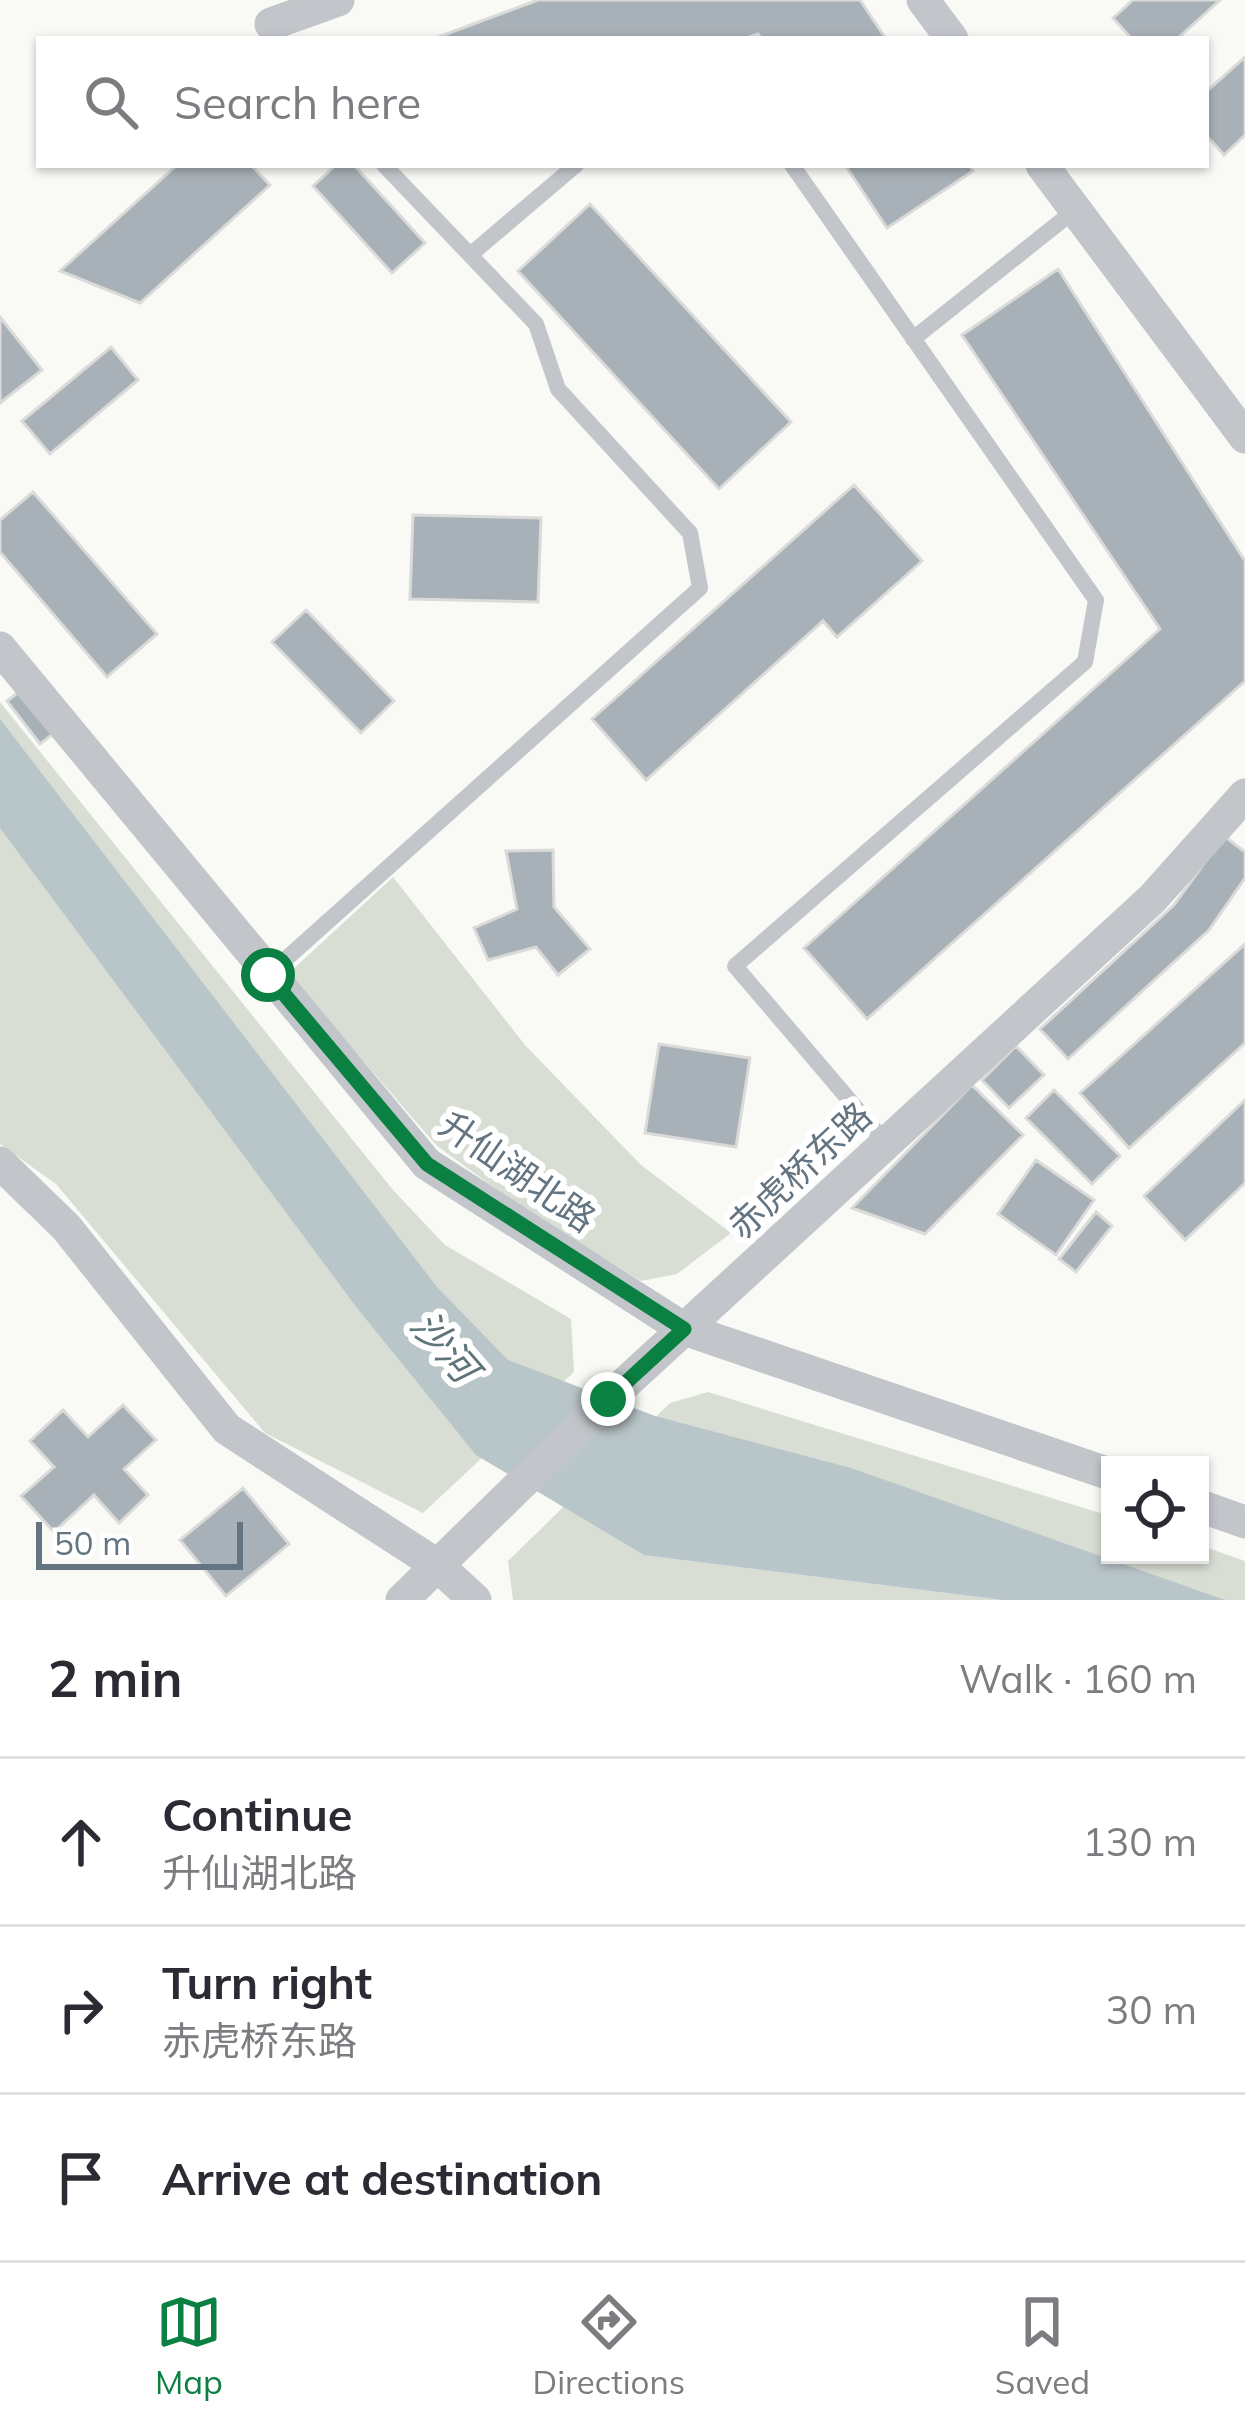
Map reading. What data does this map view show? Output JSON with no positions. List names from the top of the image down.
{
  "streets": {
    "street": ["赤虎桥东路", "升仙湖北路"]
  },
  "crossings": [
    ["赤虎桥东路", "升仙湖北路"]
  ],
  "water": ["沙河"],
  "scale_bar": "50 m",
  "page": {
    "search": "Search here",
    "scale": "50 m",
    "heading": ["2 min", "Walk · 160 m"],
    "list": [
      ["Continue", "升仙湖北路", "130 m"],
      ["Turn right", "赤虎桥东路", "30 m"],
      "Arrive at destination"
    ],
    "nav": ["Map", "Directions", "Saved"]
  }
}
